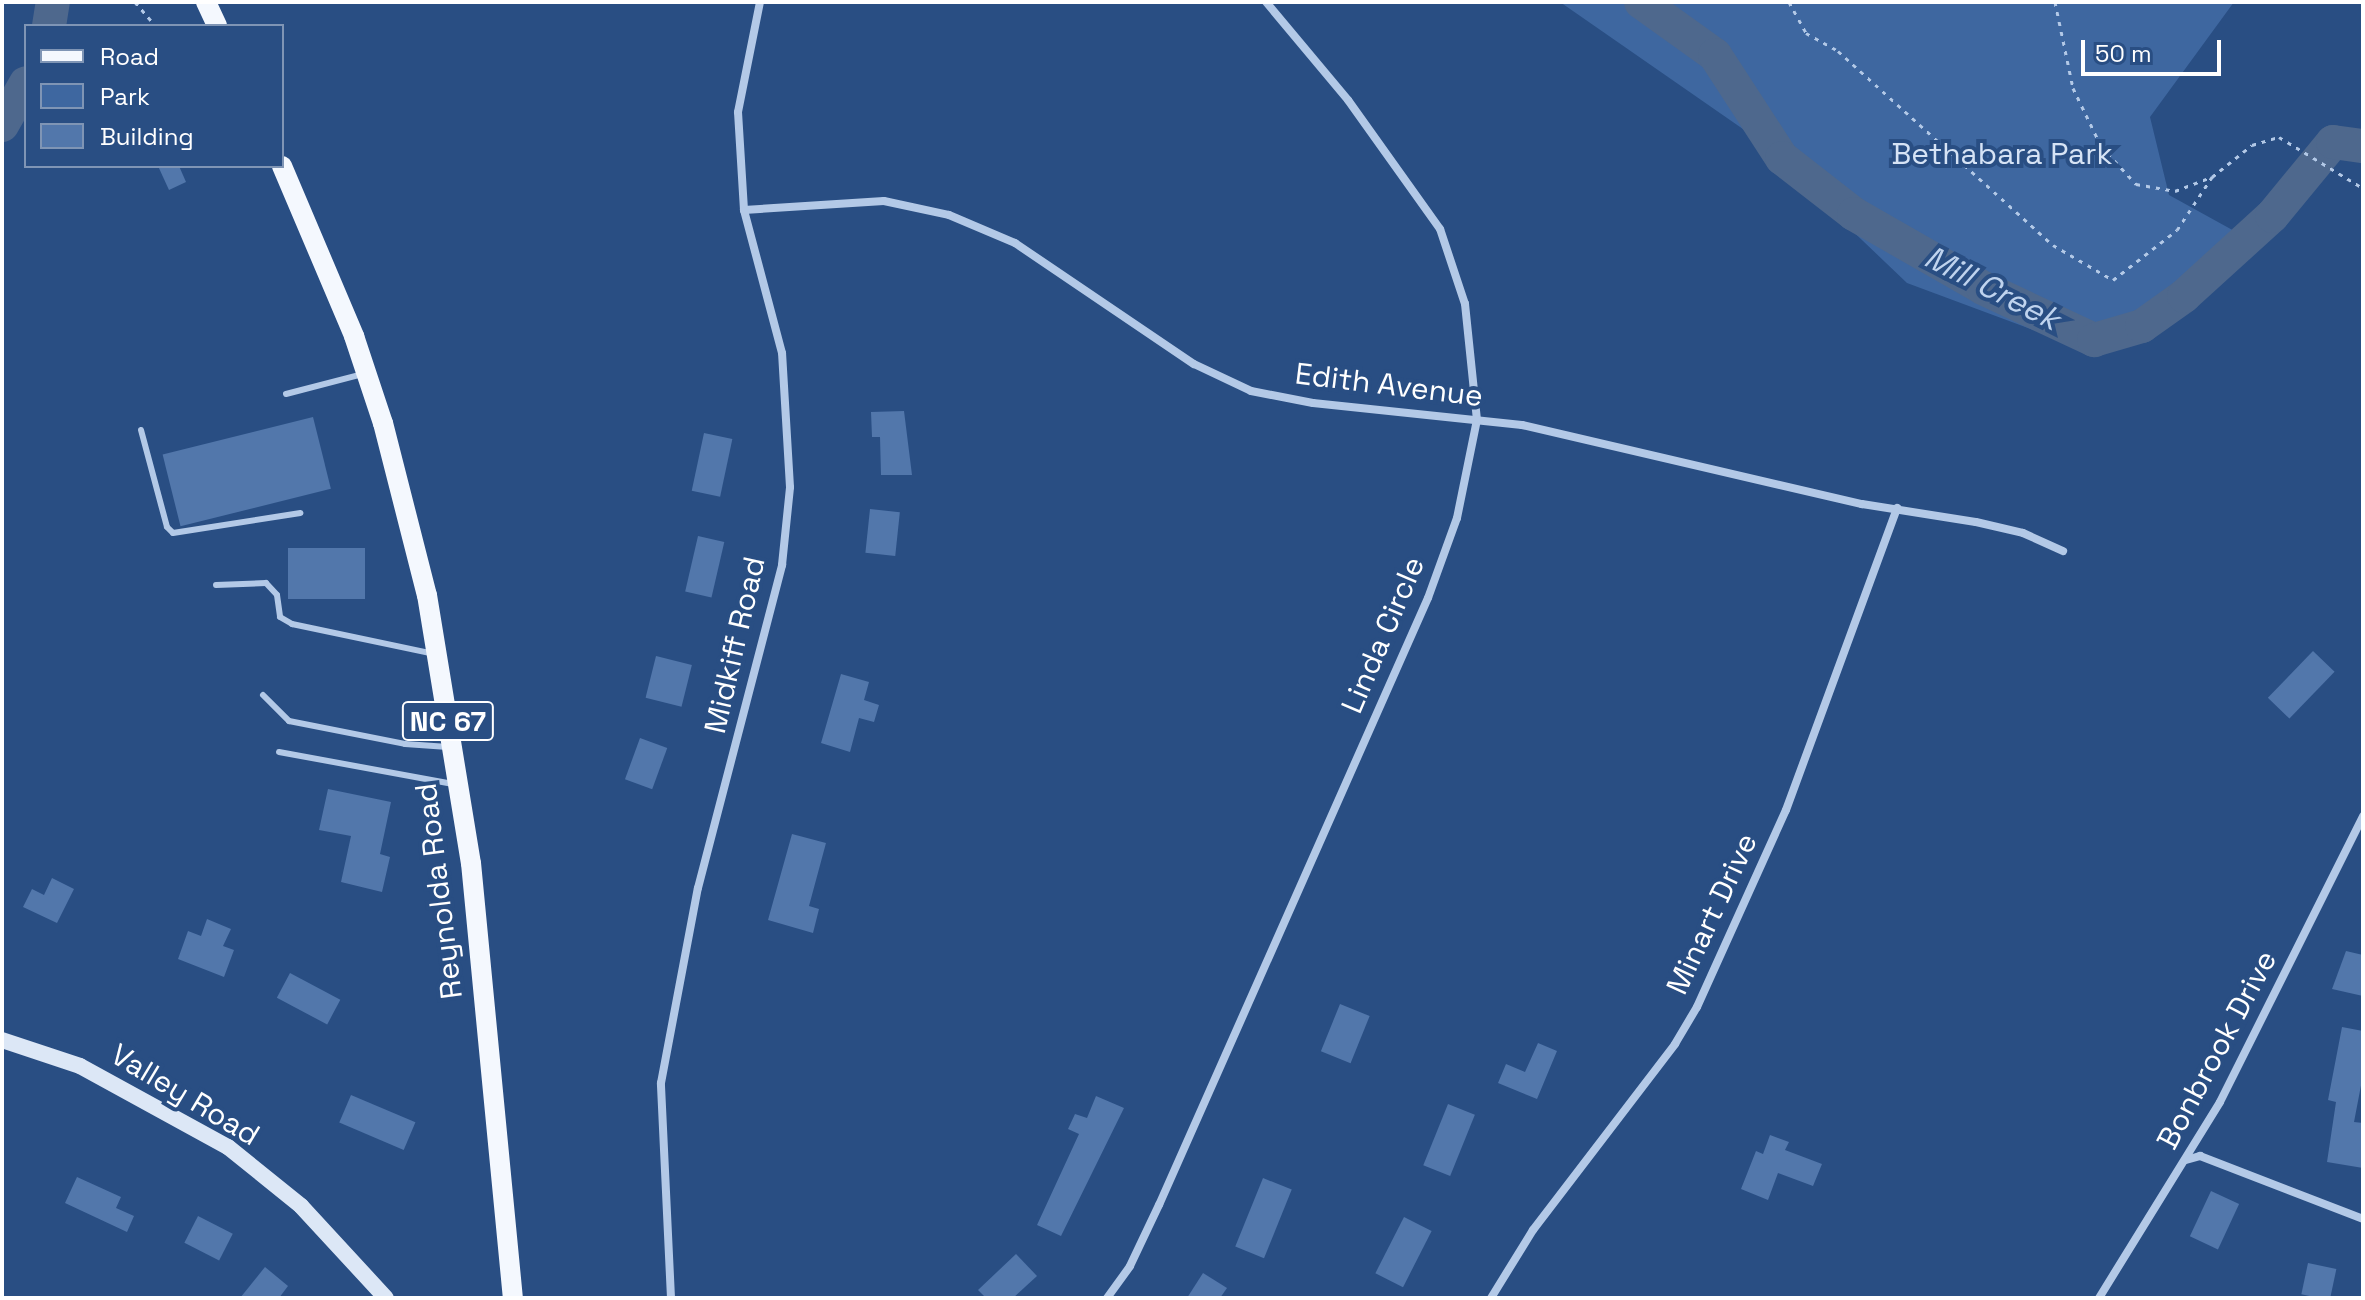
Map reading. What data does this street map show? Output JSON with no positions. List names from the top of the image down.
{
  "streets": {
    "main road": ["NC 67", "Reynolda Road"],
    "street": [
      "Edith Avenue",
      "Linda Circle",
      "Midkiff Road",
      "Minart Drive",
      "Bonbrook Drive",
      "Valley Road"
    ]
  },
  "crossings": [
    ["Edith Avenue", "Linda Circle"],
    ["Edith Avenue", "Midkiff Road"],
    ["Edith Avenue", "Minart Drive"]
  ],
  "water": ["Mill Creek"],
  "parks": ["Bethabara Park"],
  "legend": ["Road", "Park", "Building"],
  "scale_bar": "50 m"
}
